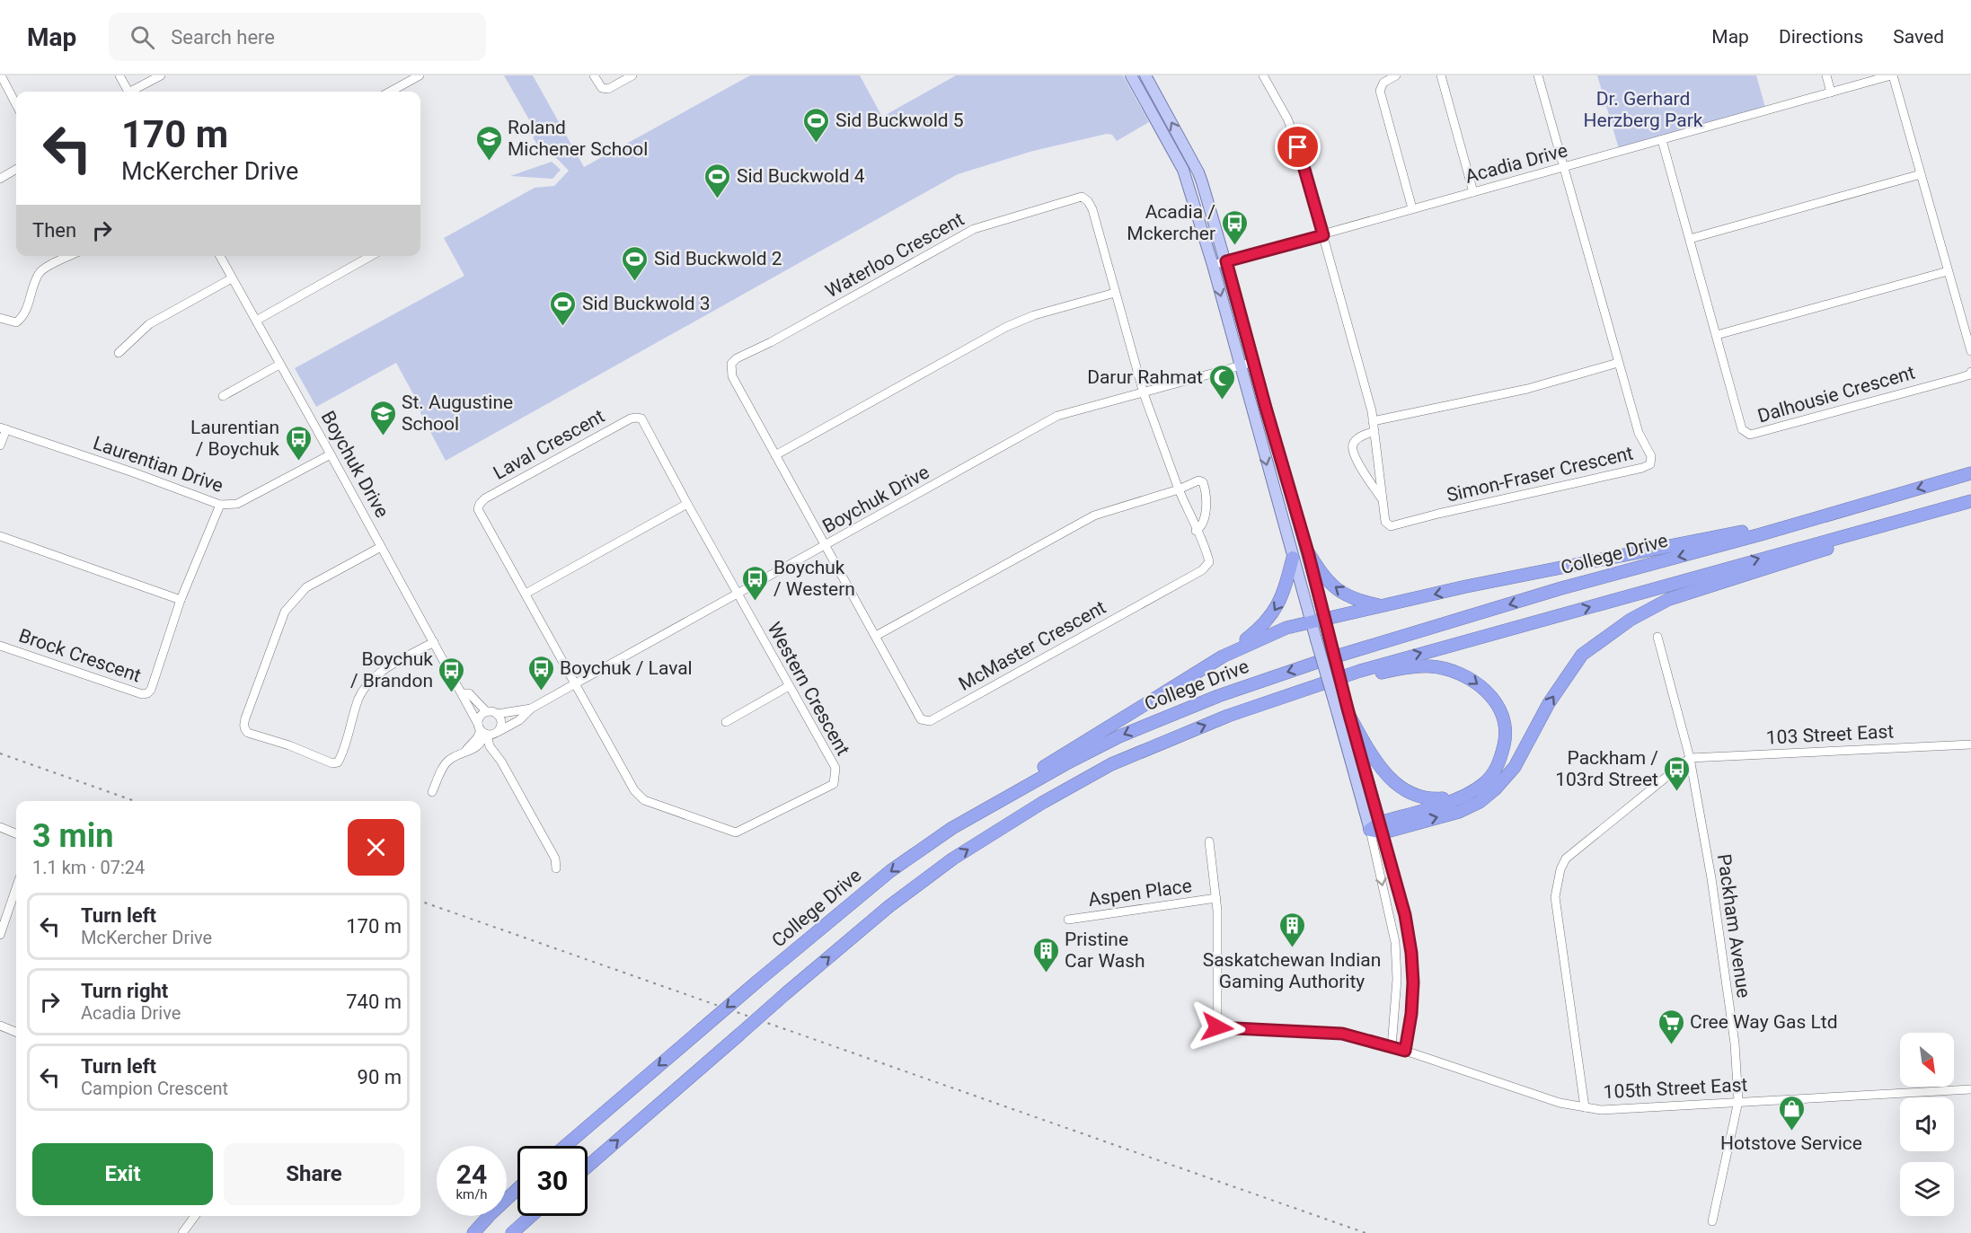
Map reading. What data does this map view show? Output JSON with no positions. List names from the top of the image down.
{
  "streets": {
    "highway": ["College Drive"],
    "street": [
      "Acadia Drive",
      "Waterloo Crescent",
      "Dalhousie Crescent",
      "Laval Crescent",
      "Laurentian Drive",
      "Boychuk Drive",
      "Simon-Fraser Crescent",
      "McMaster Crescent",
      "Brock Crescent",
      "Western Crescent",
      "103 Street East",
      "Aspen Place",
      "Packham Avenue",
      "105th Street East"
    ]
  },
  "crossings": [
    ["Acadia Drive", "Dalhousie Crescent"],
    ["Acadia Drive", "Simon-Fraser Crescent"],
    ["Waterloo Crescent", "Boychuk Drive"],
    ["Waterloo Crescent", "McMaster Crescent"],
    ["Laval Crescent", "Boychuk Drive"],
    ["Laval Crescent", "Western Crescent"],
    ["Laurentian Drive", "Boychuk Drive"],
    ["Laurentian Drive", "Brock Crescent"],
    ["Boychuk Drive", "McMaster Crescent"],
    ["Boychuk Drive", "Western Crescent"],
    ["103 Street East", "Packham Avenue"],
    ["Aspen Place", "105th Street East"],
    ["Packham Avenue", "105th Street East"]
  ],
  "parks": ["Dr. Gerhard Herzberg Park"],
  "places": {
    "sports": [
      "Sid Buckwold 5",
      "Sid Buckwold 4",
      "Sid Buckwold 2",
      "Sid Buckwold 3"
    ],
    "school or university": ["Roland Michener School", "St. Augustine School"],
    "bus stop": [
      "Acadia / Mckercher",
      "Laurentian / Boychuk",
      "Boychuk / Western",
      "Boychuk / Laval",
      "Boychuk / Brandon",
      "Packham / 103rd Street"
    ],
    "mosque": ["Darur Rahmat"],
    "building": ["Saskatchewan Indian Gaming Authority", "Pristine Car Wash"],
    "supermarket": ["Cree Way Gas Ltd"],
    "shop": ["Hotstove Service"]
  },
  "north": "bottom right",
  "page": {
    "header": "Map",
    "search": "Search here",
    "nav": ["Map", "Directions", "Saved"],
    "turn": ["170 m", "McKercher Drive"],
    "then": "Then",
    "heading": ["3 min", "1.1 km · 07:24"],
    "list": [
      {
        "name": "Turn left",
        "note": "McKercher Drive",
        "value": "170 m"
      },
      {
        "name": "Turn right",
        "note": "Acadia Drive",
        "value": "740 m"
      },
      {
        "name": "Turn left",
        "note": "Campion Crescent",
        "value": "90 m"
      }
    ],
    "buttons": ["Exit", "Share"],
    "speed": "24 km/h",
    "limit": "30"
  }
}
